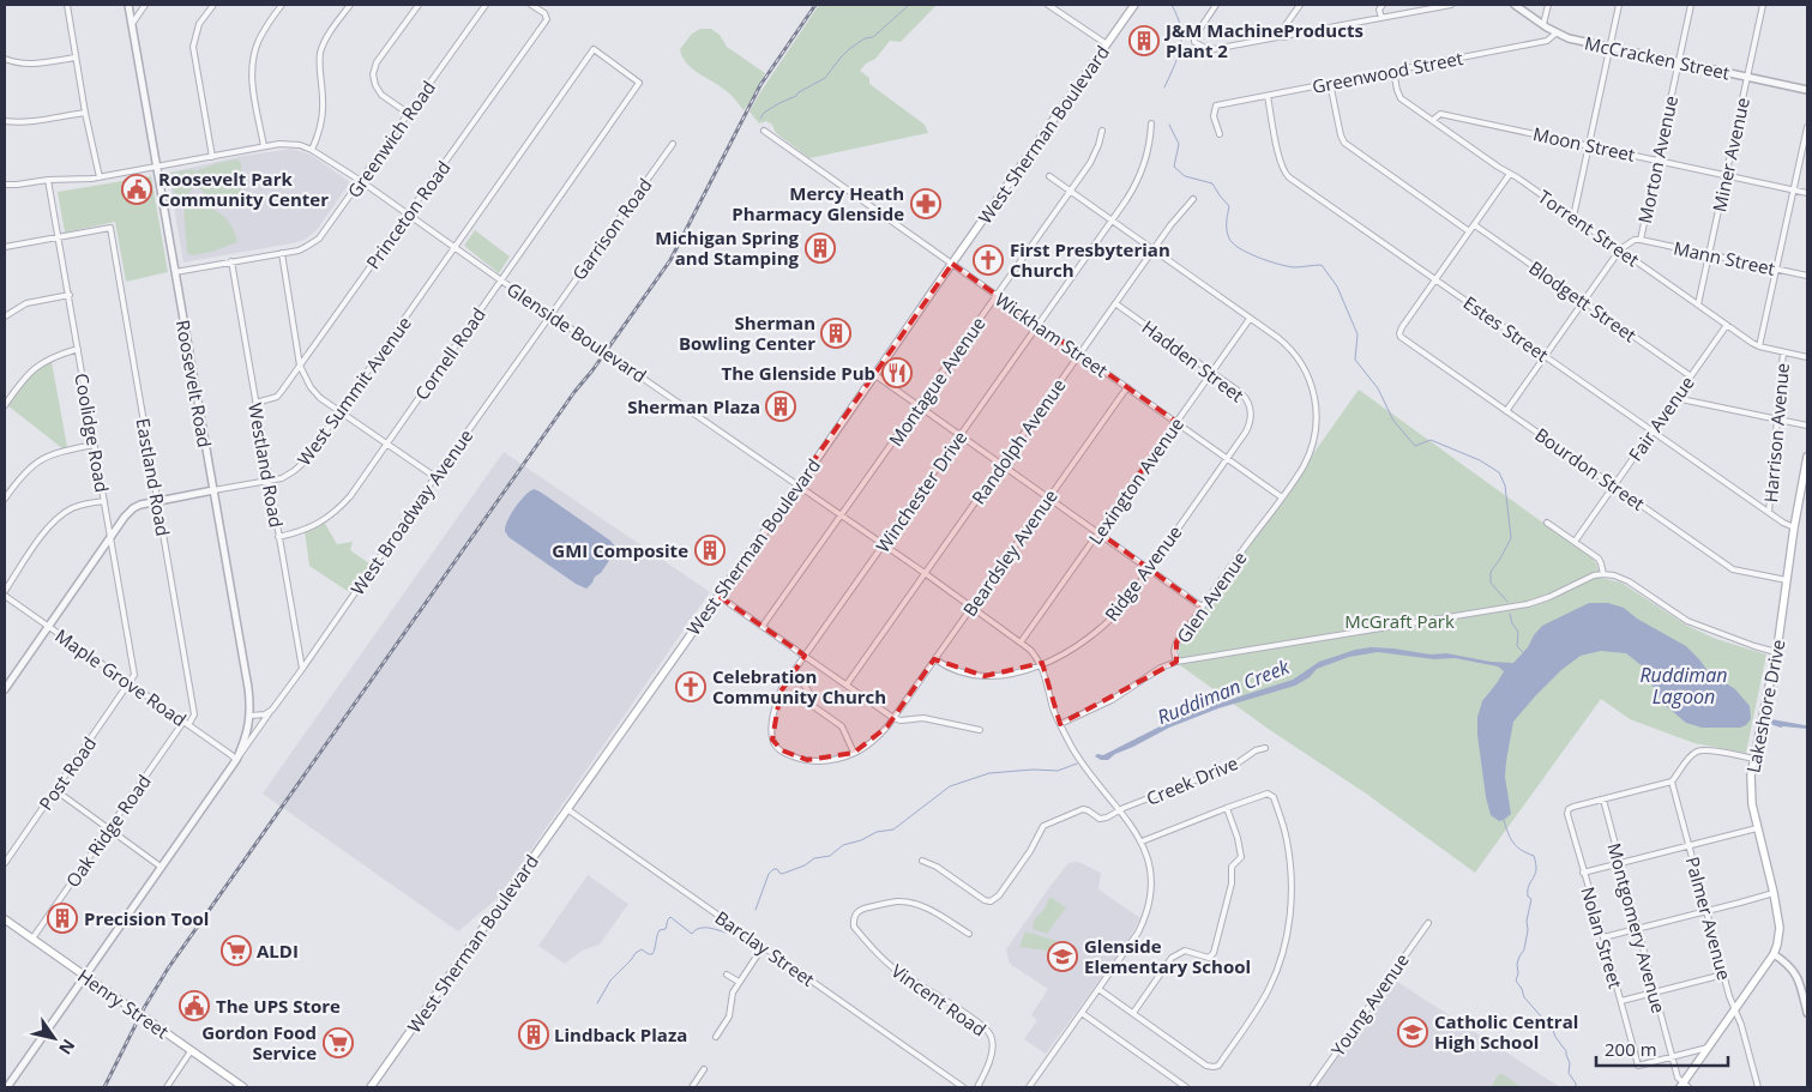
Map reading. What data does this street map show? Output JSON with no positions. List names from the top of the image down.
{
  "streets": {
    "main road": ["West Sherman Boulevard", "Lakeshore Drive", "Henry Street"],
    "street": [
      "McCracken Street",
      "Greenwood Street",
      "Greenwich Road",
      "Moon Street",
      "Miner Avenue",
      "Morton Avenue",
      "Princeton Road",
      "Torrent Street",
      "Garrison Road",
      "Mann Street",
      "Blodgett Street",
      "Estes Street",
      "Glenside Boulevard",
      "Wickham Street",
      "Cornell Road",
      "Hadden Street",
      "Montague Avenue",
      "Roosevelt Road",
      "West Summit Avenue",
      "Fair Avenue",
      "Coolidge Road",
      "Harrison Avenue",
      "Randolph Avenue",
      "Westland Road",
      "Bourdon Street",
      "Eastland Road",
      "Lexington Avenue",
      "Winchester Drive",
      "West Broadway Avenue",
      "Beardsley Avenue",
      "Ridge Avenue",
      "Glen Avenue",
      "Maple Grove Road",
      "Post Road",
      "Creek Drive",
      "Oak Ridge Road",
      "Palmer Avenue",
      "Montgomery Avenue",
      "Nolan Street",
      "Barclay Street",
      "Vincent Road",
      "Young Avenue"
    ]
  },
  "crossings": [
    ["McCracken Street", "Greenwood Street"],
    ["McCracken Street", "Miner Avenue"],
    ["McCracken Street", "Morton Avenue"],
    ["Greenwood Street", "Torrent Street"],
    ["Greenwood Street", "Estes Street"],
    ["West Sherman Boulevard", "Glenside Boulevard"],
    ["West Sherman Boulevard", "Wickham Street"],
    ["West Sherman Boulevard", "Barclay Street"],
    ["Greenwich Road", "Glenside Boulevard"],
    ["Greenwich Road", "Roosevelt Road"],
    ["Greenwich Road", "Westland Road"],
    ["Moon Street", "Miner Avenue"],
    ["Moon Street", "Morton Avenue"],
    ["Moon Street", "Torrent Street"],
    ["Moon Street", "Harrison Avenue"],
    ["Miner Avenue", "Torrent Street"],
    ["Miner Avenue", "Mann Street"],
    ["Morton Avenue", "Torrent Street"],
    ["Morton Avenue", "Mann Street"],
    ["Morton Avenue", "Blodgett Street"],
    ["Morton Avenue", "Estes Street"],
    ["Morton Avenue", "Bourdon Street"],
    ["Princeton Road", "Glenside Boulevard"],
    ["Princeton Road", "Westland Road"],
    ["Torrent Street", "Fair Avenue"],
    ["Torrent Street", "Harrison Avenue"],
    ["Garrison Road", "Glenside Boulevard"],
    ["Garrison Road", "West Broadway Avenue"],
    ["Mann Street", "Harrison Avenue"],
    ["Blodgett Street", "Fair Avenue"],
    ["Estes Street", "Fair Avenue"],
    ["Estes Street", "Harrison Avenue"],
    ["Estes Street", "Bourdon Street"],
    ["Estes Street", "Lakeshore Drive"],
    ["Glenside Boulevard", "Cornell Road"],
    ["Glenside Boulevard", "Montague Avenue"],
    ["Glenside Boulevard", "Roosevelt Road"],
    ["Glenside Boulevard", "West Summit Avenue"],
    ["Glenside Boulevard", "Coolidge Road"],
    ["Glenside Boulevard", "Randolph Avenue"],
    ["Glenside Boulevard", "Lexington Avenue"],
    ["Glenside Boulevard", "Winchester Drive"],
    ["Glenside Boulevard", "West Broadway Avenue"],
    ["Glenside Boulevard", "Beardsley Avenue"],
    ["Glenside Boulevard", "Ridge Avenue"],
    ["Glenside Boulevard", "Glen Avenue"],
    ["Glenside Boulevard", "Creek Drive"],
    ["Wickham Street", "Hadden Street"],
    ["Wickham Street", "Montague Avenue"],
    ["Wickham Street", "Randolph Avenue"],
    ["Wickham Street", "Lexington Avenue"],
    ["Wickham Street", "Winchester Drive"],
    ["Wickham Street", "Beardsley Avenue"],
    ["Wickham Street", "Ridge Avenue"],
    ["Wickham Street", "Glen Avenue"],
    ["Cornell Road", "West Summit Avenue"],
    ["Cornell Road", "Westland Road"],
    ["Hadden Street", "Randolph Avenue"],
    ["Hadden Street", "Lexington Avenue"],
    ["Hadden Street", "Ridge Avenue"],
    ["Montague Avenue", "Glen Avenue"],
    ["Roosevelt Road", "West Summit Avenue"],
    ["Roosevelt Road", "West Broadway Avenue"],
    ["Roosevelt Road", "Maple Grove Road"],
    ["West Summit Avenue", "Coolidge Road"],
    ["West Summit Avenue", "Westland Road"],
    ["West Summit Avenue", "Eastland Road"],
    ["West Summit Avenue", "Maple Grove Road"],
    ["Fair Avenue", "Bourdon Street"],
    ["Coolidge Road", "Eastland Road"],
    ["Coolidge Road", "Maple Grove Road"],
    ["Coolidge Road", "Post Road"],
    ["Randolph Avenue", "Glen Avenue"],
    ["Westland Road", "West Broadway Avenue"],
    ["Bourdon Street", "Lakeshore Drive"],
    ["Eastland Road", "Maple Grove Road"],
    ["Lexington Avenue", "Glen Avenue"],
    ["Winchester Drive", "Beardsley Avenue"],
    ["Winchester Drive", "Glen Avenue"],
    ["West Broadway Avenue", "Maple Grove Road"],
    ["West Broadway Avenue", "Henry Street"],
    ["Beardsley Avenue", "Ridge Avenue"],
    ["Maple Grove Road", "Post Road"],
    ["Maple Grove Road", "Oak Ridge Road"],
    ["Oak Ridge Road", "Henry Street"],
    ["Montgomery Avenue", "Nolan Street"]
  ],
  "water": ["Ruddiman Lagoon", "Ruddiman Creek"],
  "parks": ["McGraft Park"],
  "places": {
    "building": [
      "J&M MachineProducts Plant 2",
      "Michigan Spring and Stamping",
      "Sherman Bowling Center",
      "Sherman Plaza",
      "GMI Composite",
      "Precision Tool",
      "Lindback Plaza"
    ],
    "public building": ["Roosevelt Park Community Center", "The UPS Store"],
    "pharmacy": ["Mercy Heath Pharmacy Glenside"],
    "church": ["First Presbyterian Church", "Celebration Community Church"],
    "restaurant": ["The Glenside Pub"],
    "supermarket": ["ALDI", "Gordon Food Service"],
    "school or university": ["Glenside Elementary School", "Catholic Central High School"]
  },
  "scale_bar": "200 m",
  "north": "bottom right"
}
